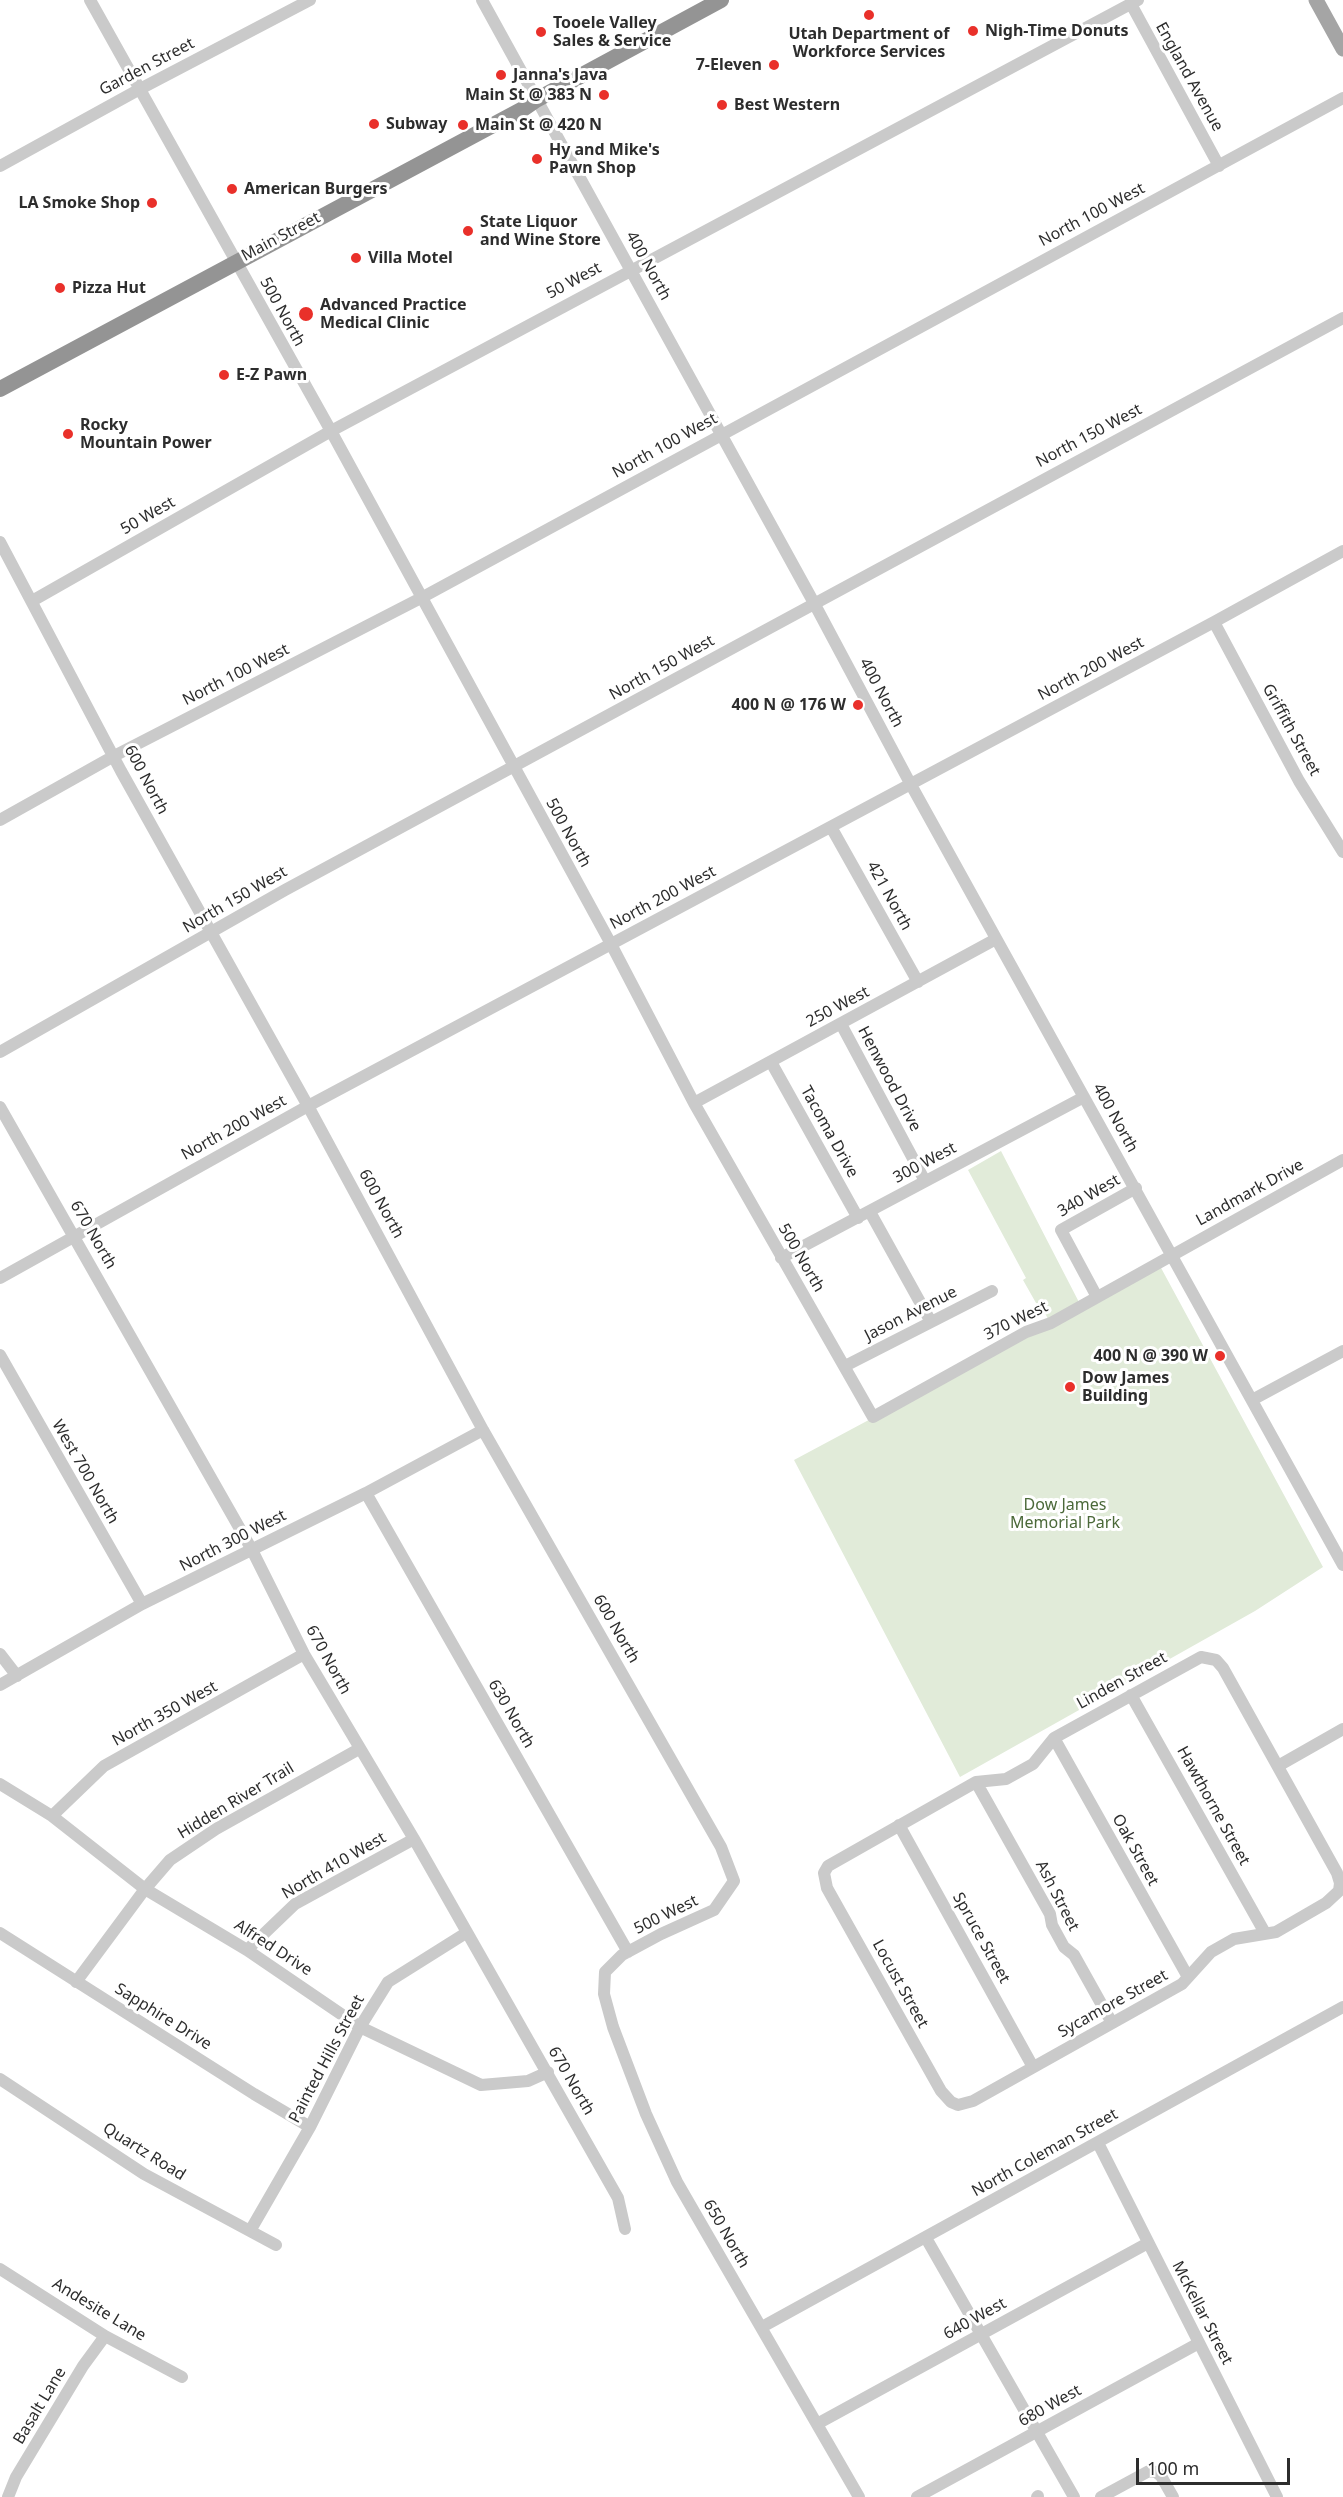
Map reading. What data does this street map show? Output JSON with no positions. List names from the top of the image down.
{
  "streets": {
    "highway": ["Main Street"],
    "street": [
      "Garden Street",
      "England Avenue",
      "North 100 West",
      "400 North",
      "50 West",
      "500 North",
      "North 150 West",
      "North 200 West",
      "Griffith Street",
      "600 North",
      "421 North",
      "250 West",
      "Henwood Drive",
      "Tacoma Drive",
      "300 West",
      "Landmark Drive",
      "340 West",
      "670 North",
      "Jason Avenue",
      "370 West",
      "West 700 North",
      "North 300 West",
      "Linden Street",
      "North 350 West",
      "630 North",
      "Hidden River Trail",
      "Hawthorne Street",
      "Oak Street",
      "North 410 West",
      "Ash Street",
      "500 West",
      "Spruce Street",
      "Alfred Drive",
      "Locust Street",
      "Sycamore Street",
      "Sapphire Drive",
      "Painted Hills Street",
      "Quartz Road",
      "North Coleman Street",
      "650 North",
      "Andesite Lane",
      "McKellar Street",
      "640 West",
      "Basalt Lane",
      "680 West"
    ]
  },
  "crossings": [
    ["Garden Street", "500 North"],
    ["England Avenue", "North 100 West"],
    ["England Avenue", "50 West"],
    ["North 100 West", "400 North"],
    ["North 100 West", "500 North"],
    ["North 100 West", "600 North"],
    ["Main Street", "400 North"],
    ["Main Street", "500 North"],
    ["400 North", "50 West"],
    ["400 North", "North 150 West"],
    ["400 North", "North 200 West"],
    ["400 North", "250 West"],
    ["400 North", "300 West"],
    ["400 North", "Landmark Drive"],
    ["400 North", "340 West"],
    ["400 North", "370 West"],
    ["50 West", "500 North"],
    ["50 West", "600 North"],
    ["500 North", "North 150 West"],
    ["500 North", "North 200 West"],
    ["500 North", "250 West"],
    ["500 North", "300 West"],
    ["500 North", "Jason Avenue"],
    ["500 North", "370 West"],
    ["North 150 West", "600 North"],
    ["North 200 West", "Griffith Street"],
    ["North 200 West", "600 North"],
    ["North 200 West", "421 North"],
    ["North 200 West", "670 North"],
    ["600 North", "North 300 West"],
    ["600 North", "500 West"],
    ["421 North", "250 West"],
    ["250 West", "Henwood Drive"],
    ["250 West", "Tacoma Drive"],
    ["Henwood Drive", "300 West"],
    ["Tacoma Drive", "300 West"],
    ["Landmark Drive", "370 West"],
    ["340 West", "370 West"],
    ["670 North", "North 300 West"],
    ["670 North", "North 350 West"],
    ["670 North", "Hidden River Trail"],
    ["670 North", "North 410 West"],
    ["670 North", "Alfred Drive"],
    ["670 North", "Painted Hills Street"],
    ["West 700 North", "North 300 West"],
    ["North 300 West", "630 North"],
    ["Linden Street", "Hawthorne Street"],
    ["Linden Street", "Oak Street"],
    ["Linden Street", "Ash Street"],
    ["Linden Street", "Spruce Street"],
    ["Linden Street", "Locust Street"],
    ["Linden Street", "Sycamore Street"],
    ["North 350 West", "Alfred Drive"],
    ["630 North", "500 West"],
    ["Hidden River Trail", "Alfred Drive"],
    ["Hidden River Trail", "Sapphire Drive"],
    ["Hawthorne Street", "Sycamore Street"],
    ["Oak Street", "Sycamore Street"],
    ["North 410 West", "Alfred Drive"],
    ["Ash Street", "Sycamore Street"],
    ["500 West", "650 North"],
    ["Spruce Street", "Sycamore Street"],
    ["Alfred Drive", "Painted Hills Street"],
    ["Locust Street", "Sycamore Street"],
    ["Sapphire Drive", "Painted Hills Street"],
    ["Painted Hills Street", "Quartz Road"],
    ["North Coleman Street", "650 North"],
    ["North Coleman Street", "McKellar Street"],
    ["650 North", "640 West"],
    ["Andesite Lane", "Basalt Lane"],
    ["McKellar Street", "640 West"],
    ["McKellar Street", "680 West"]
  ],
  "parks": ["Dow James Memorial Park"],
  "places": [
    "Utah Department of Workforce Services",
    "Nigh-Time Donuts",
    "Tooele Valley Sales & Service",
    "7-Eleven",
    "Janna's Java",
    "Main St @ 383 N",
    "Best Western",
    "Subway",
    "Main St @ 420 N",
    "Hy and Mike's Pawn Shop",
    "American Burgers",
    "LA Smoke Shop",
    "State Liquor and Wine Store",
    "Villa Motel",
    "Pizza Hut",
    "Advanced Practice Medical Clinic",
    "E-Z Pawn",
    "Rocky Mountain Power",
    "400 N @ 176 W",
    "400 N @ 390 W",
    "Dow James Building"
  ],
  "scale_bar": "100 m"
}
